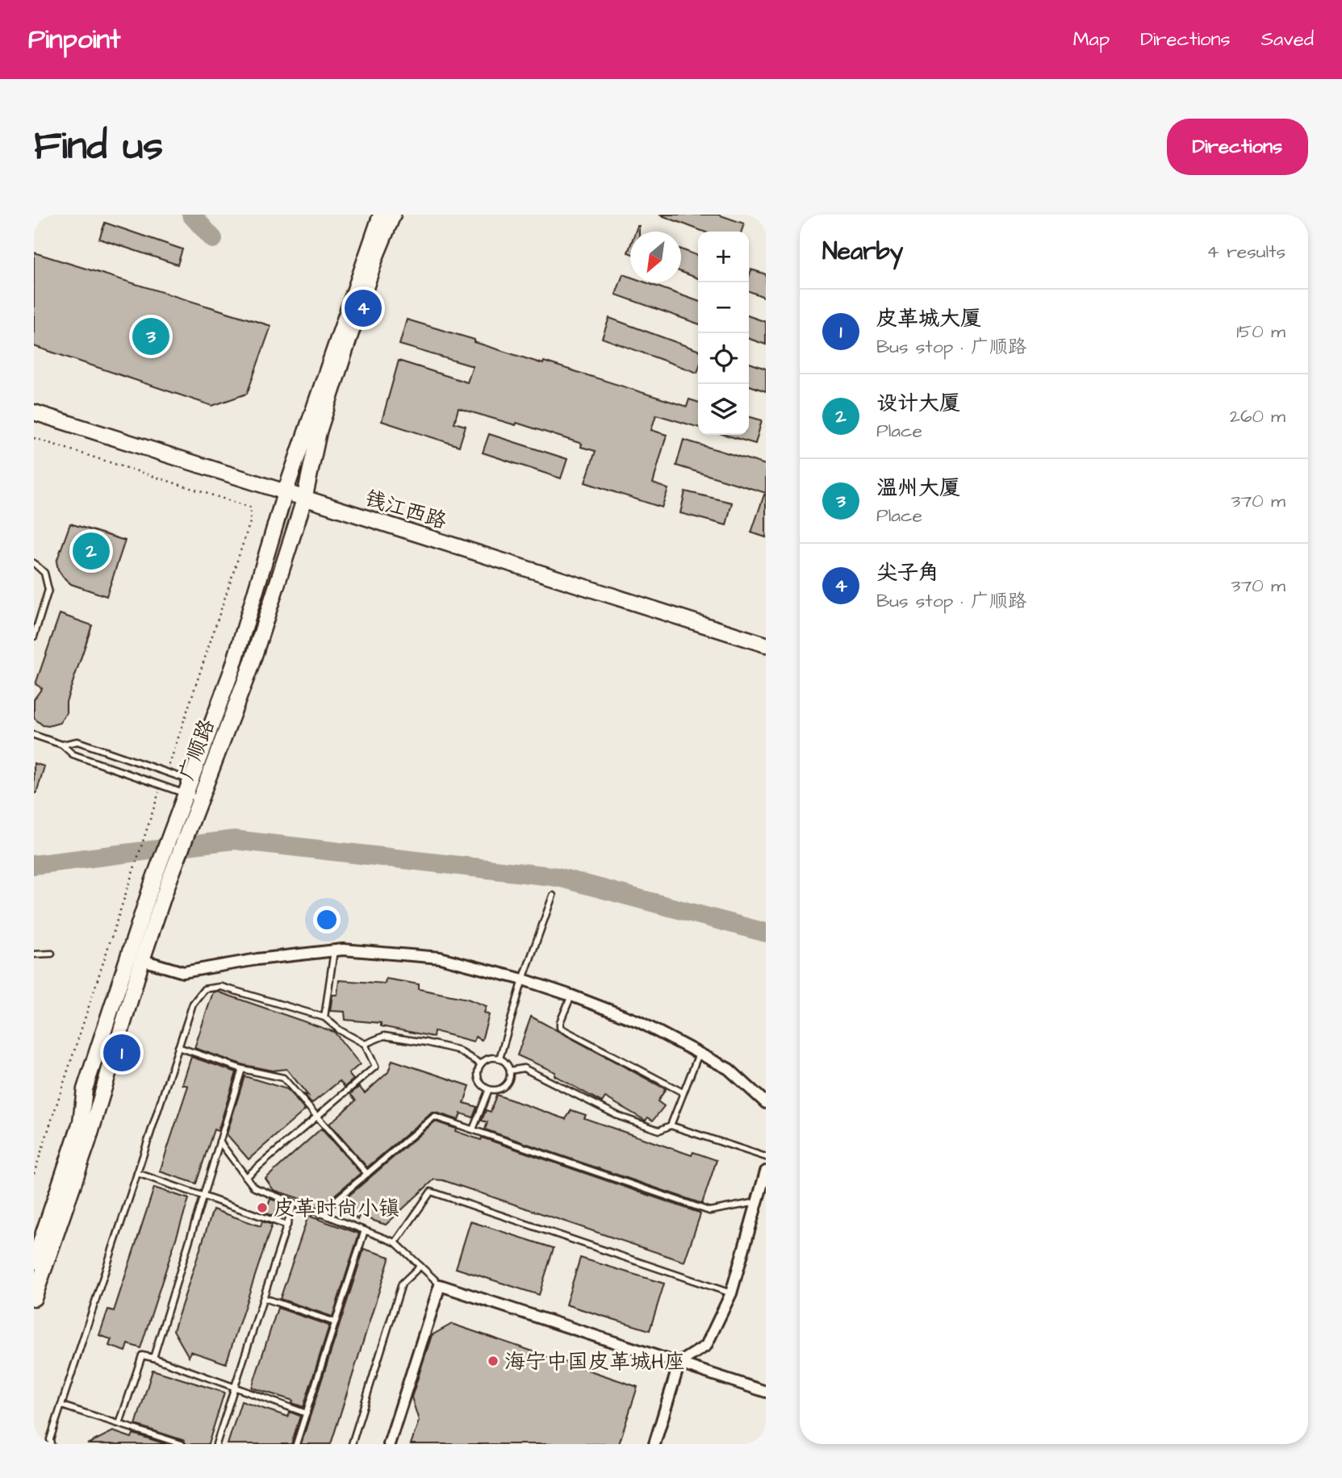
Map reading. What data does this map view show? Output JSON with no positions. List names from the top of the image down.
{
  "streets": {
    "main road": ["钱江西路", "广顺路"]
  },
  "crossings": [
    ["钱江西路", "广顺路"]
  ],
  "places": ["皮革时尚小镇", "海宁中国皮革城H座"],
  "north": "bottom left",
  "page": {
    "header": "Pinpoint",
    "nav": ["Map", "Directions", "Saved"],
    "buttons": "Directions",
    "title": "Find us",
    "heading": ["Nearby", "4 results"],
    "map_buttons": ["+", "−"],
    "pins": [
      "4",
      "3",
      "2",
      "1"
    ],
    "list": [
      {
        "mark": "1",
        "name": "皮革城大厦",
        "note": "Bus stop · 广顺路",
        "value": "150 m"
      },
      {
        "mark": "2",
        "name": "设计大厦",
        "note": "Place",
        "value": "260 m"
      },
      {
        "mark": "3",
        "name": "温州大厦",
        "note": "Place",
        "value": "370 m"
      },
      {
        "mark": "4",
        "name": "尖子角",
        "note": "Bus stop · 广顺路",
        "value": "370 m"
      }
    ]
  }
}
